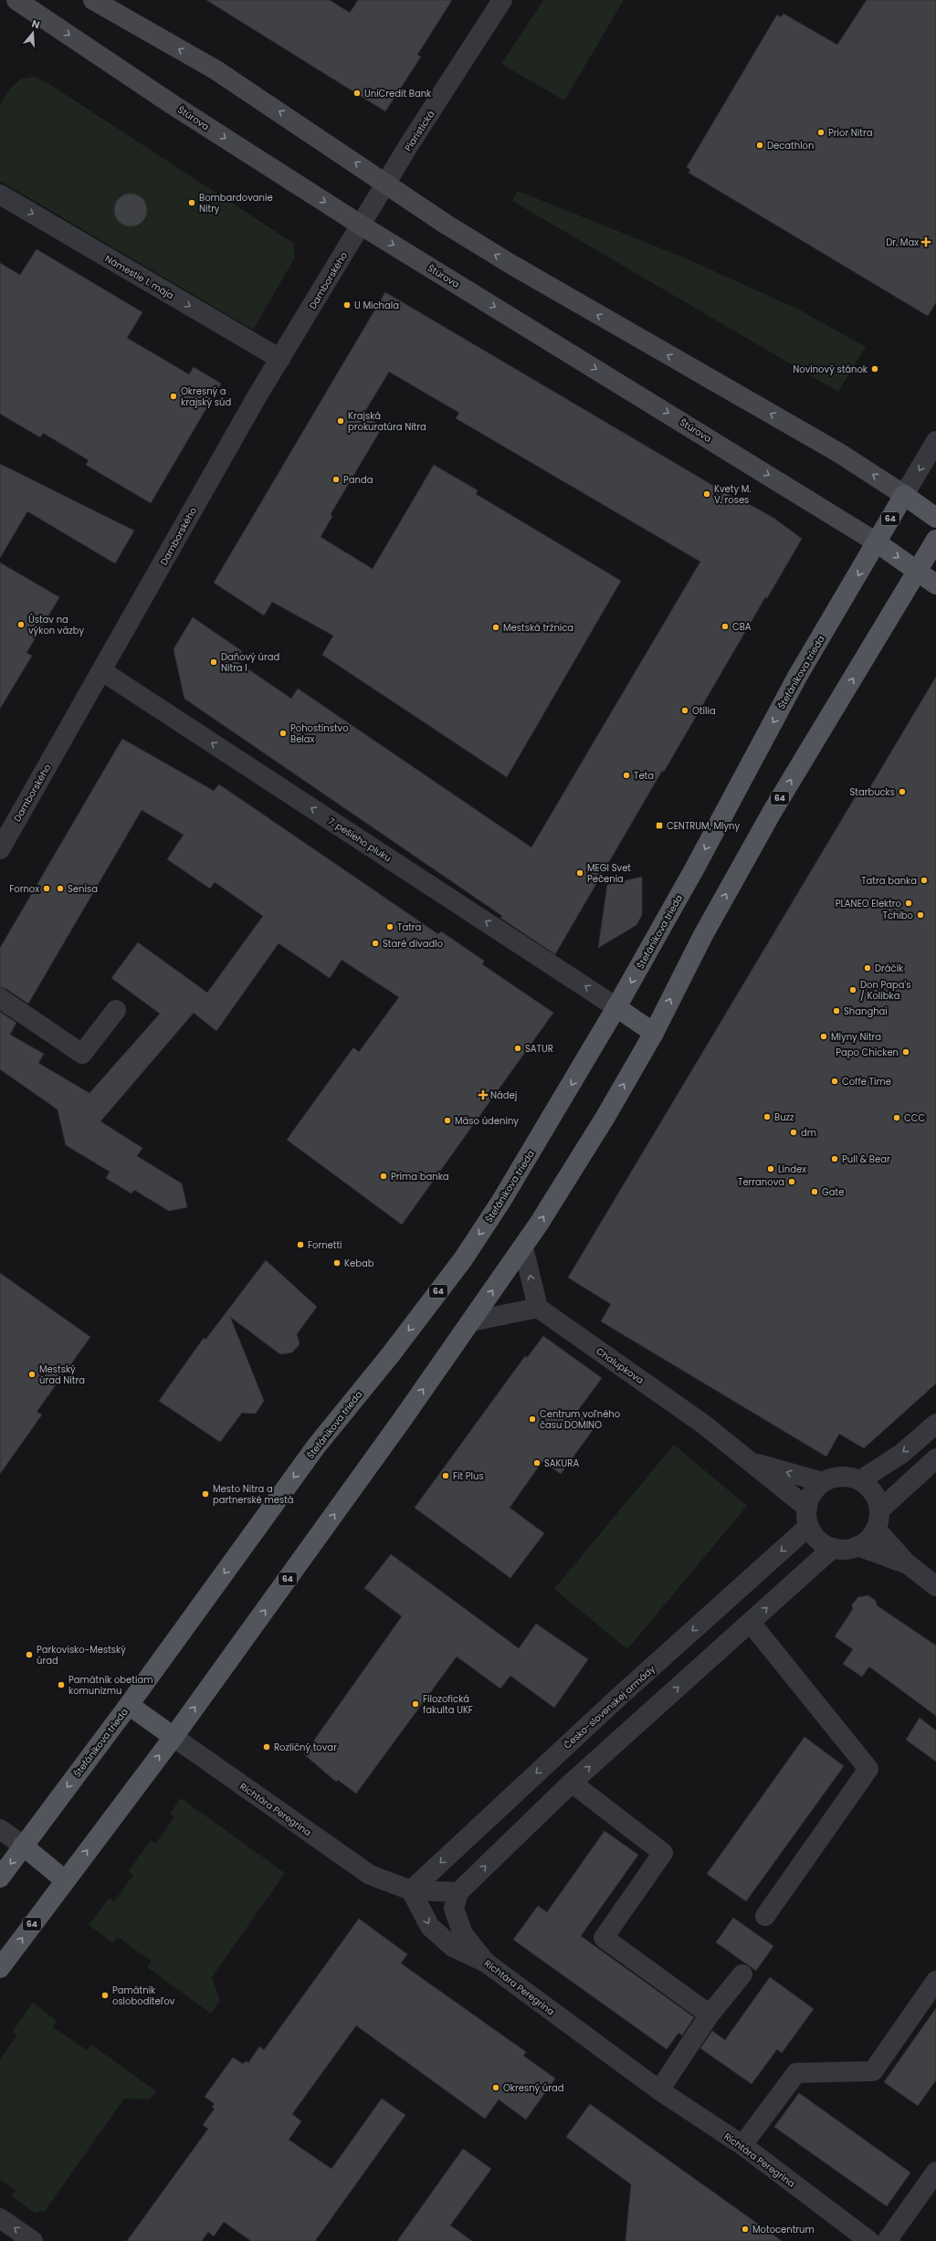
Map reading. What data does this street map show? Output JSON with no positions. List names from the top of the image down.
{
  "streets": {
    "main road": ["Štúrova", "64", "Štefánikova trieda"],
    "street": [
      "Piaristická",
      "Námestie 1. mája",
      "Damborského",
      "7. pešieho pluku",
      "Chalupkova",
      "Česko-slovenskej armády",
      "Richtára Peregrina"
    ]
  },
  "crossings": [
    ["Štúrova", "Piaristická"],
    ["Štúrova", "Damborského"],
    ["Štúrova", "Štefánikova trieda"],
    ["Piaristická", "Damborského"],
    ["Námestie 1. mája", "Damborského"],
    ["Damborského", "7. pešieho pluku"],
    ["64", "Richtára Peregrina"],
    ["Štefánikova trieda", "7. pešieho pluku"],
    ["Chalupkova", "Česko-slovenskej armády"],
    ["Česko-slovenskej armády", "Richtára Peregrina"]
  ],
  "one_way": ["Námestie 1. mája", "Štefánikova trieda", "7. pešieho pluku"],
  "places": {
    "other": [
      "UniCredit Bank",
      "Prior Nitra",
      "Decathlon",
      "Bombardovanie Nitry",
      "U Michala",
      "Novinový stánok",
      "Okresný a krajský súd",
      "Krajská prokuratúra Nitra",
      "Panda",
      "Kvety M. V. roses",
      "Ústav na výkon väzby",
      "CBA",
      "Mestská tržnica",
      "Daňový úrad Nitra I",
      "Otília",
      "Pohostinstvo Belax",
      "Teta",
      "Starbucks",
      "MEGI Svet Pečenia",
      "Tatra banka",
      "Fornox",
      "Senisa",
      "PLANEO Elektro",
      "Tchibo",
      "Tatra",
      "Staré divadlo",
      "Dráčik",
      "Don Papa's / Kolibka",
      "Shanghai",
      "Mlyny Nitra",
      "SATUR",
      "Papo Chicken",
      "Coffe Time",
      "Buzz",
      "CCC",
      "Mäso údeniny",
      "dm",
      "Pull & Bear",
      "Lindex",
      "Prima banka",
      "Terranova",
      "Gate",
      "Fornetti",
      "Kebab",
      "Mestský úrad Nitra",
      "Centrum voľného času DOMINO",
      "SAKURA",
      "Fit Plus",
      "Mesto Nitra a partnerské mestá",
      "Parkovisko-Mestský úrad",
      "Pamätník obetiam komunizmu",
      "Filozofická fakulta UKF",
      "Rozličný tovar",
      "Pamätník osloboditeľov",
      "Okresný úrad",
      "Motocentrum"
    ],
    "health": ["Dr. Max", "Nádej"],
    "transit": ["CENTRUM, Mlyny"]
  },
  "north": "top"
}
